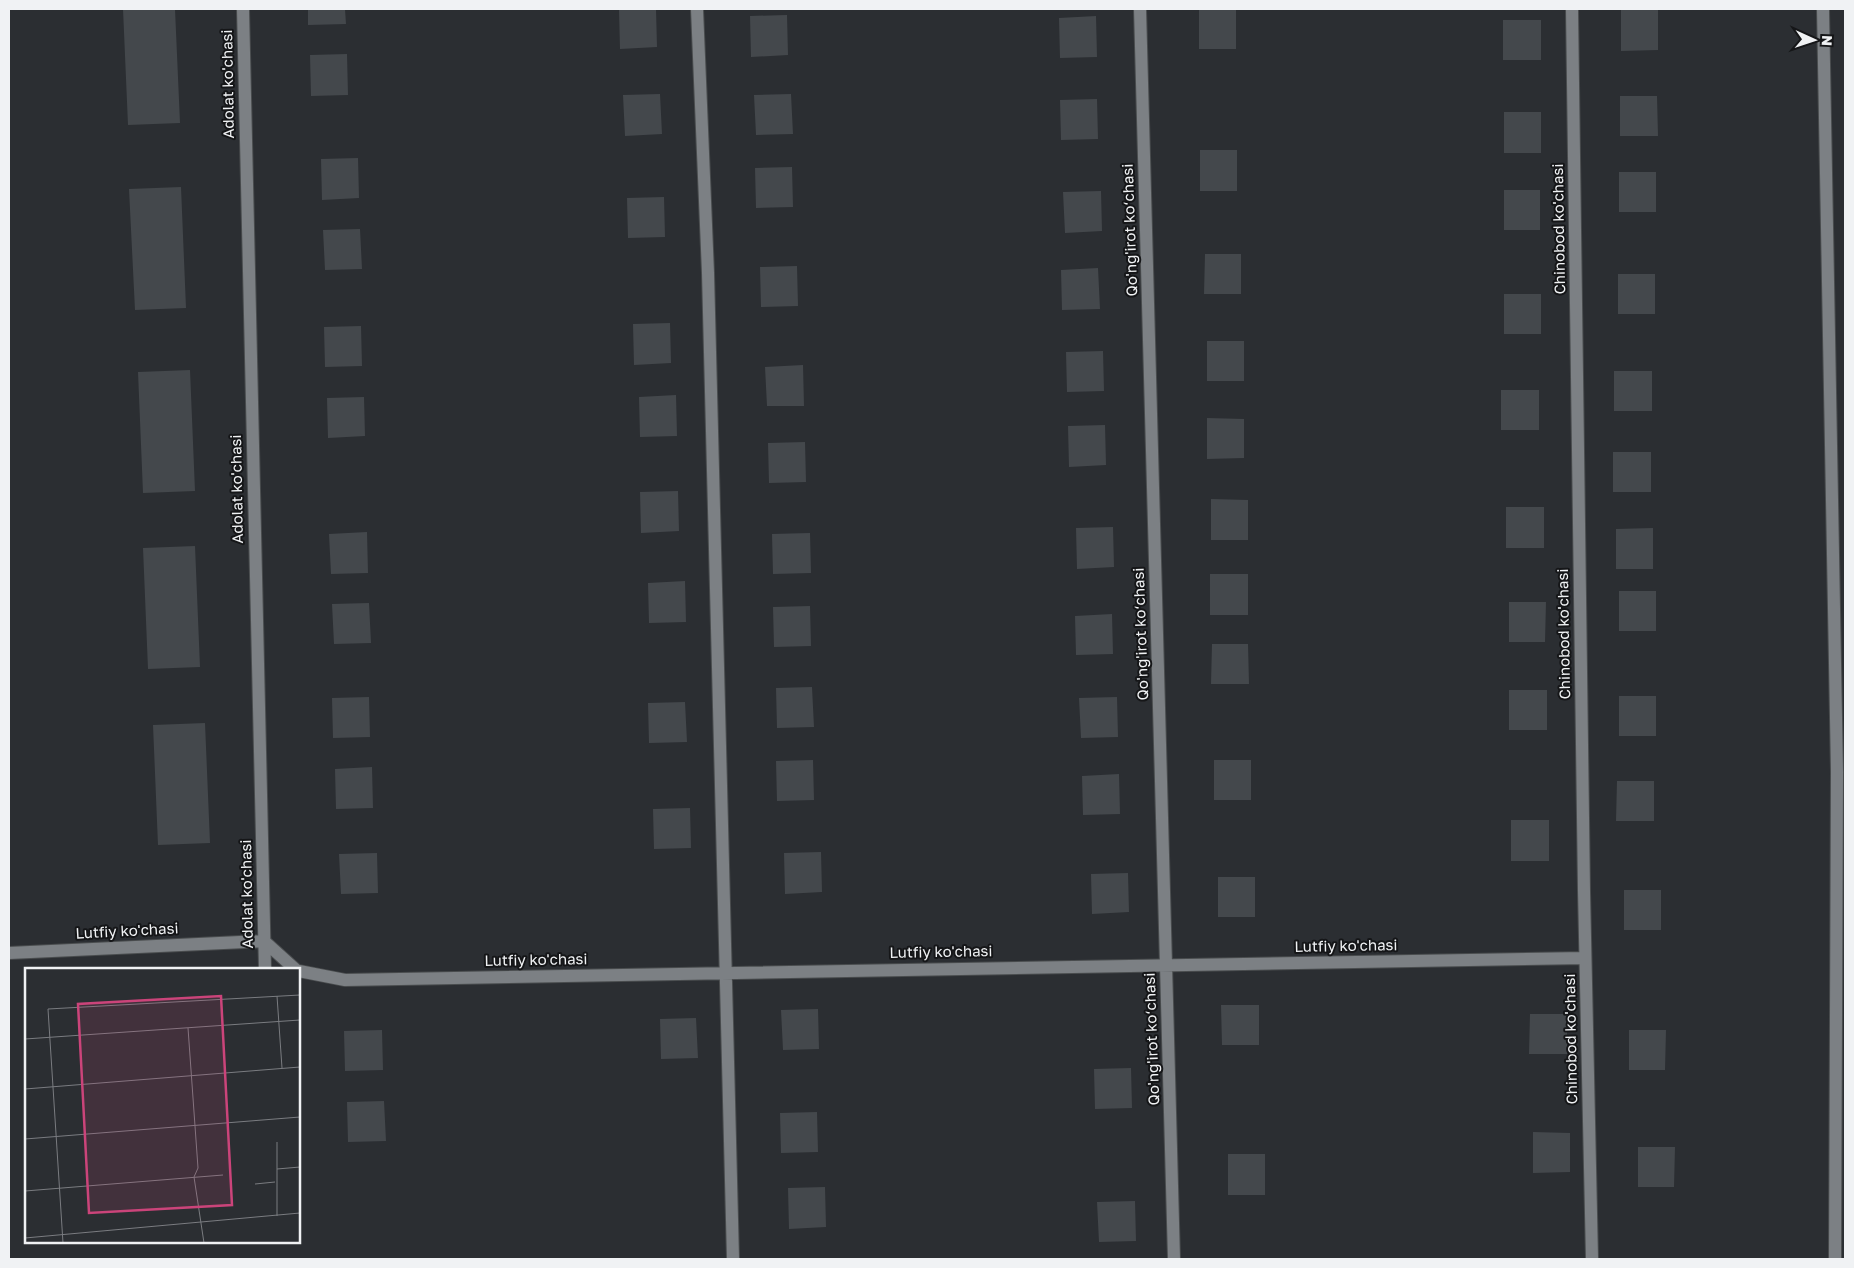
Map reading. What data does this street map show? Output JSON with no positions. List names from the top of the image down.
{
  "streets": {
    "street": [
      "Adolat ko'chasi",
      "Chinobod ko'chasi",
      "Qo'ng'irot ko‘chasi",
      "Lutfiy ko'chasi"
    ]
  },
  "crossings": [
    ["Adolat ko'chasi", "Lutfiy ko'chasi"],
    ["Chinobod ko'chasi", "Lutfiy ko'chasi"],
    ["Qo'ng'irot ko‘chasi", "Lutfiy ko'chasi"]
  ],
  "north": "right"
}
